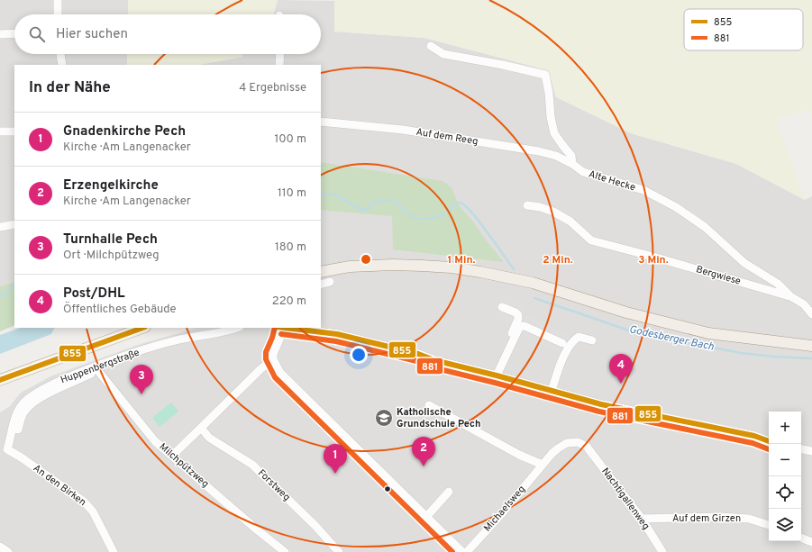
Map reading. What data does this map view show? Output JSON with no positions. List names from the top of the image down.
{
  "streets": {
    "street": [
      "Auf dem Reeg",
      "Alte Hecke",
      "Bergwiese",
      "Huppenbergstraße",
      "Milchpützweg",
      "An den Birken",
      "Forstweg",
      "Nachtigallenweg",
      "Michaelsweg",
      "Auf dem Girzen"
    ]
  },
  "crossings": [
    ["Auf dem Reeg", "Alte Hecke"],
    ["Alte Hecke", "Bergwiese"],
    ["Huppenbergstraße", "Milchpützweg"],
    ["Huppenbergstraße", "An den Birken"],
    ["Nachtigallenweg", "Michaelsweg"],
    ["Nachtigallenweg", "Auf dem Girzen"]
  ],
  "water": ["Godesberger Bach"],
  "places": {
    "school or university": ["Katholische Grundschule Pech"]
  },
  "lines": ["transit line 855", "transit line 881"],
  "legend": ["855", "881"],
  "page": {
    "search": "Hier suchen",
    "heading": ["In der Nähe", "4 Ergebnisse"],
    "list": [
      {
        "mark": "1",
        "name": "Gnadenkirche Pech",
        "note": "Kirche · Am Langenacker",
        "value": "100 m"
      },
      {
        "mark": "2",
        "name": "Erzengelkirche",
        "note": "Kirche · Am Langenacker",
        "value": "110 m"
      },
      {
        "mark": "3",
        "name": "Turnhalle Pech",
        "note": "Ort · Milchpützweg",
        "value": "180 m"
      },
      {
        "mark": "4",
        "name": "Post/DHL",
        "note": "Öffentliches Gebäude",
        "value": "220 m"
      }
    ],
    "pins": [
      "4",
      "3",
      "2",
      "1"
    ],
    "map_buttons": ["+", "−"]
  },
  "rings": ["1 Min.", "2 Min.", "3 Min."]
}
